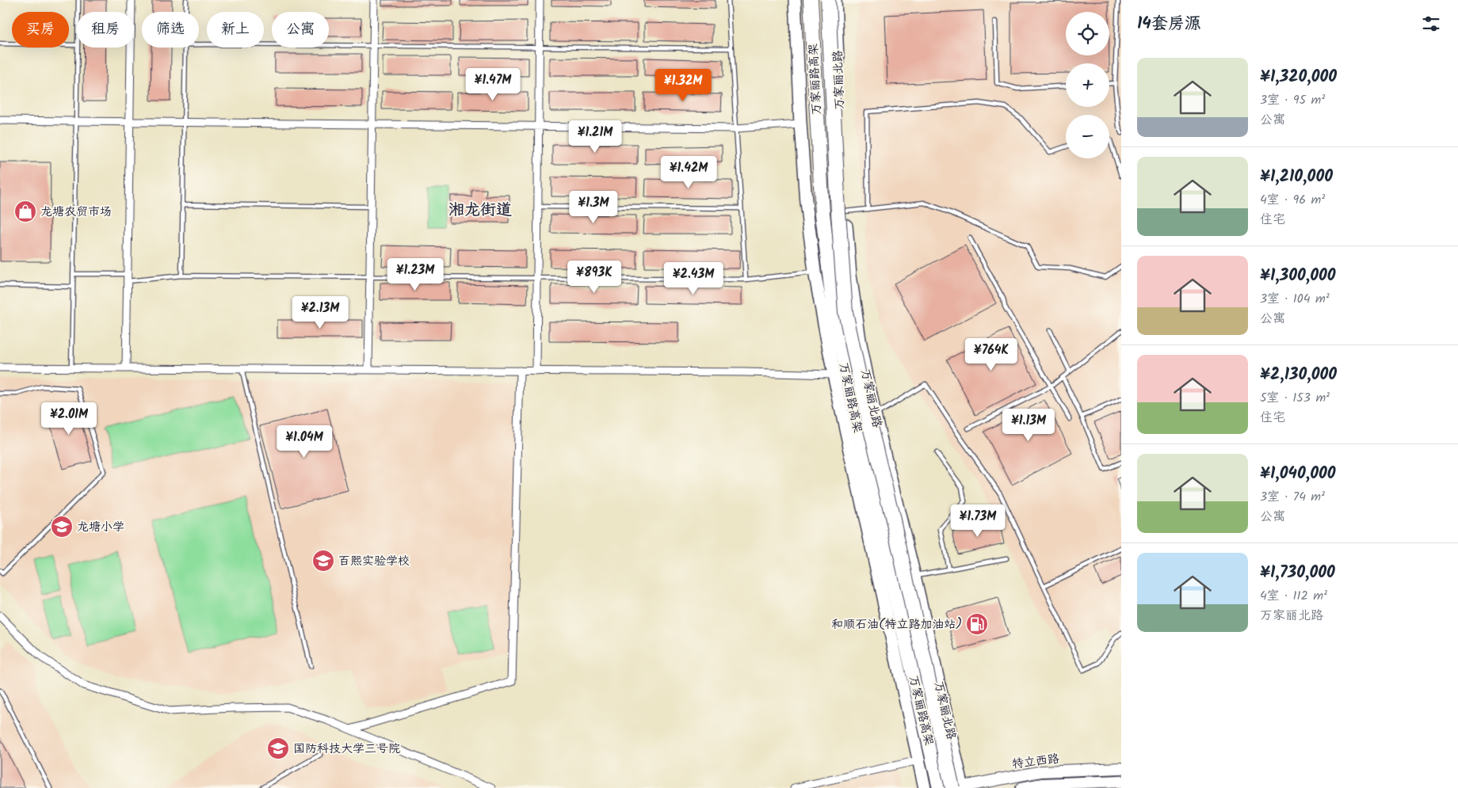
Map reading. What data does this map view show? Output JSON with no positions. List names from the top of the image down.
{
  "streets": {
    "highway": ["万家丽路高架"],
    "main road": ["万家丽北路", "特立西路"]
  },
  "crossings": [
    ["万家丽路高架", "万家丽北路"],
    ["万家丽路高架", "特立西路"],
    ["万家丽北路", "特立西路"]
  ],
  "districts": ["湘龙街道"],
  "places": {
    "shop": ["龙塘农贸市场"],
    "school or university": ["龙塘小学", "百熙实验学校", "国防科技大学三号院"],
    "fuel station": ["和顺石油(特立路加油站)"]
  },
  "page": {
    "heading": "14套房源",
    "map_buttons": ["+", "−"],
    "chip": [
      "买房",
      "租房",
      "筛选",
      "新上",
      "公寓"
    ],
    "list": [
      {
        "name": "¥1,320,000",
        "note": "3室 · 95 m² · 公寓"
      },
      {
        "name": "¥1,210,000",
        "note": "4室 · 96 m² · 住宅"
      },
      {
        "name": "¥1,300,000",
        "note": "3室 · 104 m² · 公寓"
      },
      {
        "name": "¥2,130,000",
        "note": "5室 · 153 m² · 住宅"
      },
      {
        "name": "¥1,040,000",
        "note": "3室 · 74 m² · 公寓"
      },
      {
        "name": "¥1,730,000",
        "note": "4室 · 112 m² · 万家丽北路"
      }
    ],
    "price": [
      "¥1.47M",
      "¥1.32M",
      "¥1.21M",
      "¥1.42M",
      "¥1.3M",
      "¥1.23M",
      "¥893K",
      "¥2.43M",
      "¥2.13M",
      "¥764K",
      "¥2.01M",
      "¥1.13M",
      "¥1.04M",
      "¥1.73M"
    ]
  }
}
